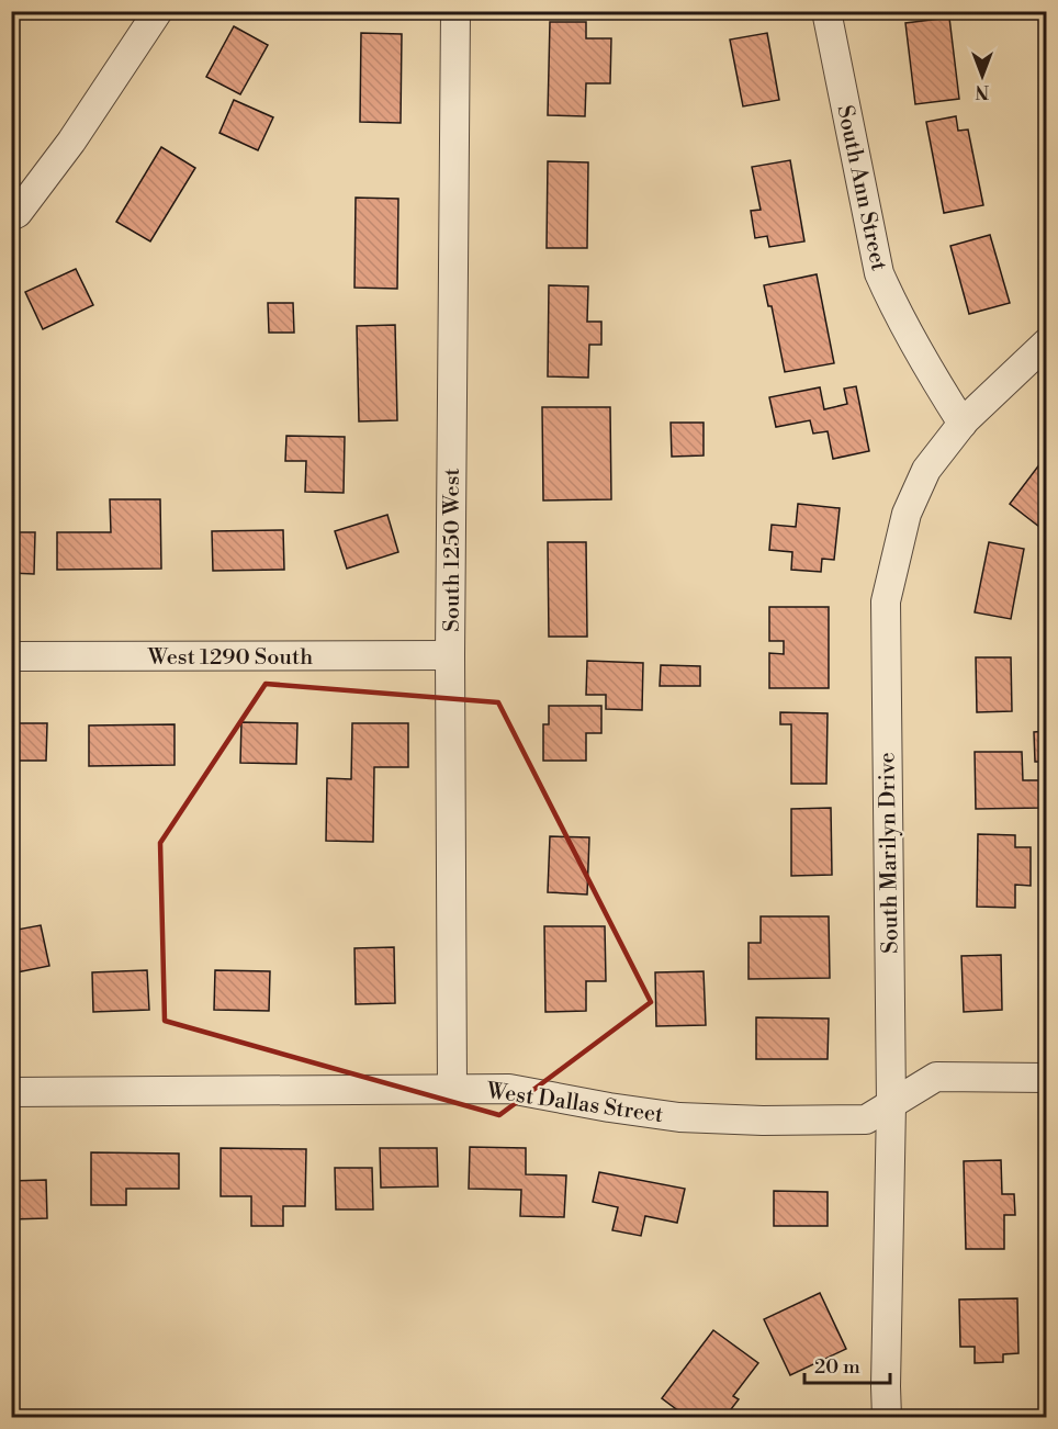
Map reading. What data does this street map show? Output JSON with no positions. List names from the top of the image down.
{
  "streets": {
    "street": [
      "South Ann Street",
      "South 1250 West",
      "West 1290 South",
      "South Marilyn Drive",
      "West Dallas Street"
    ]
  },
  "crossings": [
    ["South Ann Street", "South Marilyn Drive"],
    ["South 1250 West", "West 1290 South"],
    ["South 1250 West", "West Dallas Street"],
    ["South Marilyn Drive", "West Dallas Street"]
  ],
  "scale_bar": "20 m",
  "north": "bottom"
}
